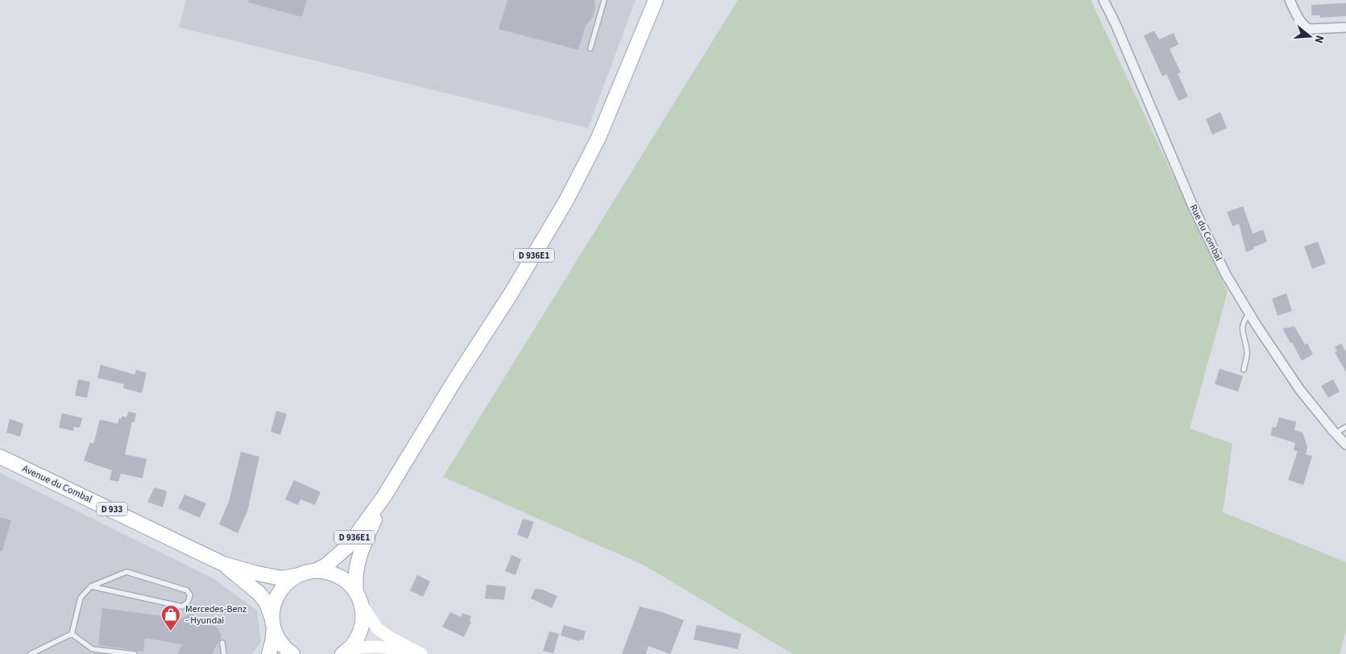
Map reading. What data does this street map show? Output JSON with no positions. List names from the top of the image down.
{
  "streets": {
    "main road": ["D 936E1", "Avenue du Combal", "D 933"],
    "street": ["Rue du Combal"]
  },
  "crossings": [
    ["Avenue du Combal", "D 933"]
  ],
  "places": {
    "shop": ["Mercedes-Benz - Hyundai"]
  },
  "north": "right"
}
